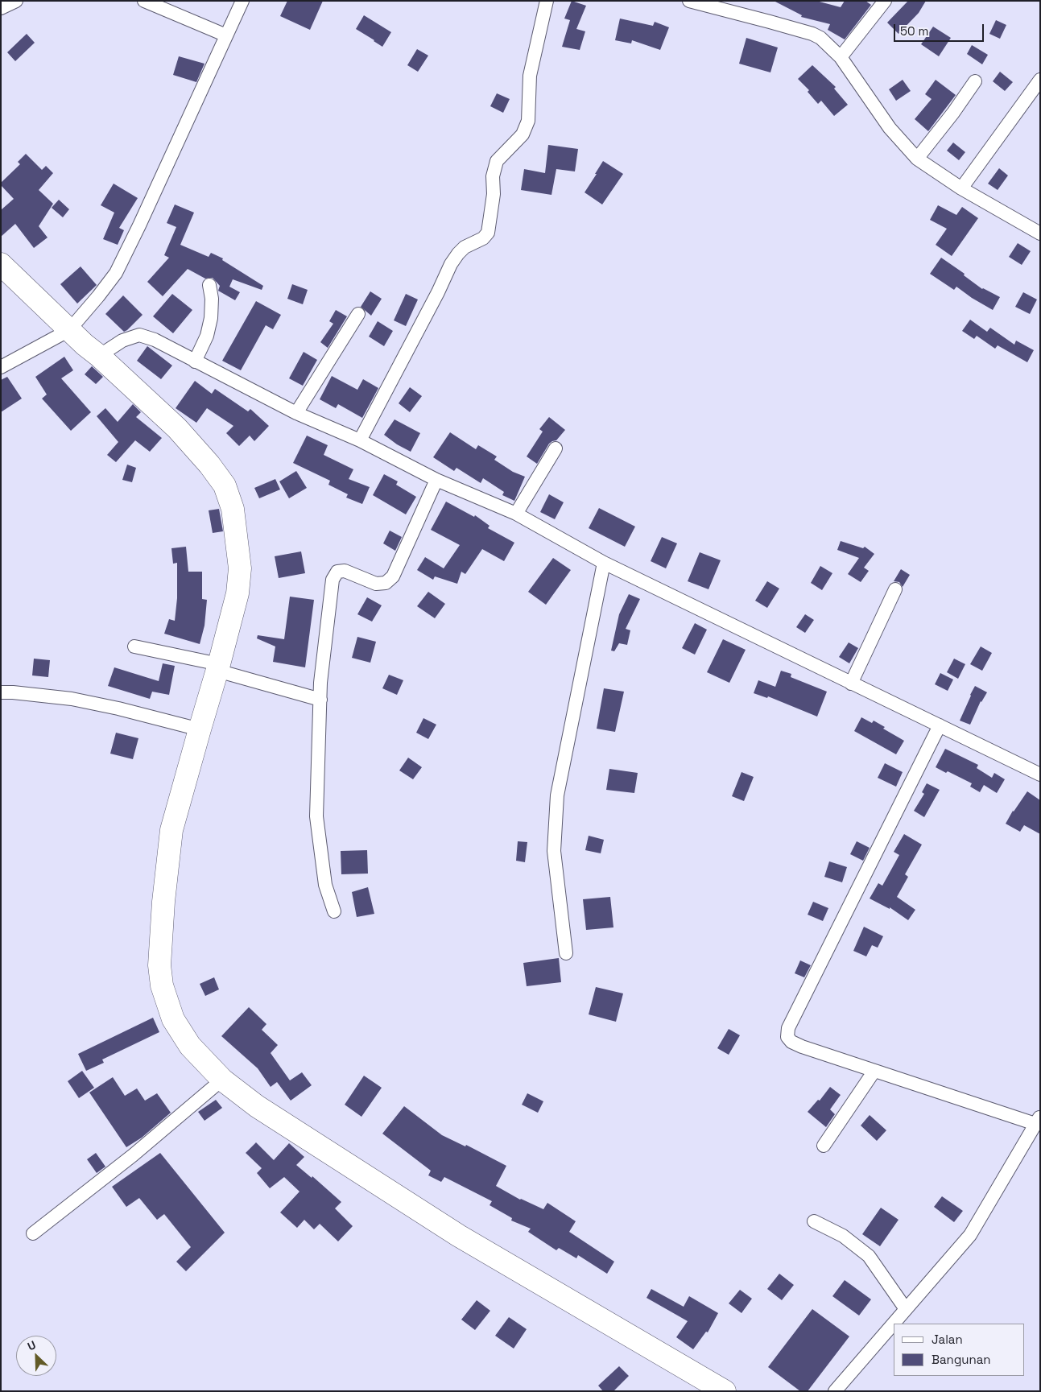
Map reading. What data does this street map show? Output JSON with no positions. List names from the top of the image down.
{
  "legend": ["Jalan", "Bangunan"],
  "scale_bar": "50 m",
  "north": "top left"
}
